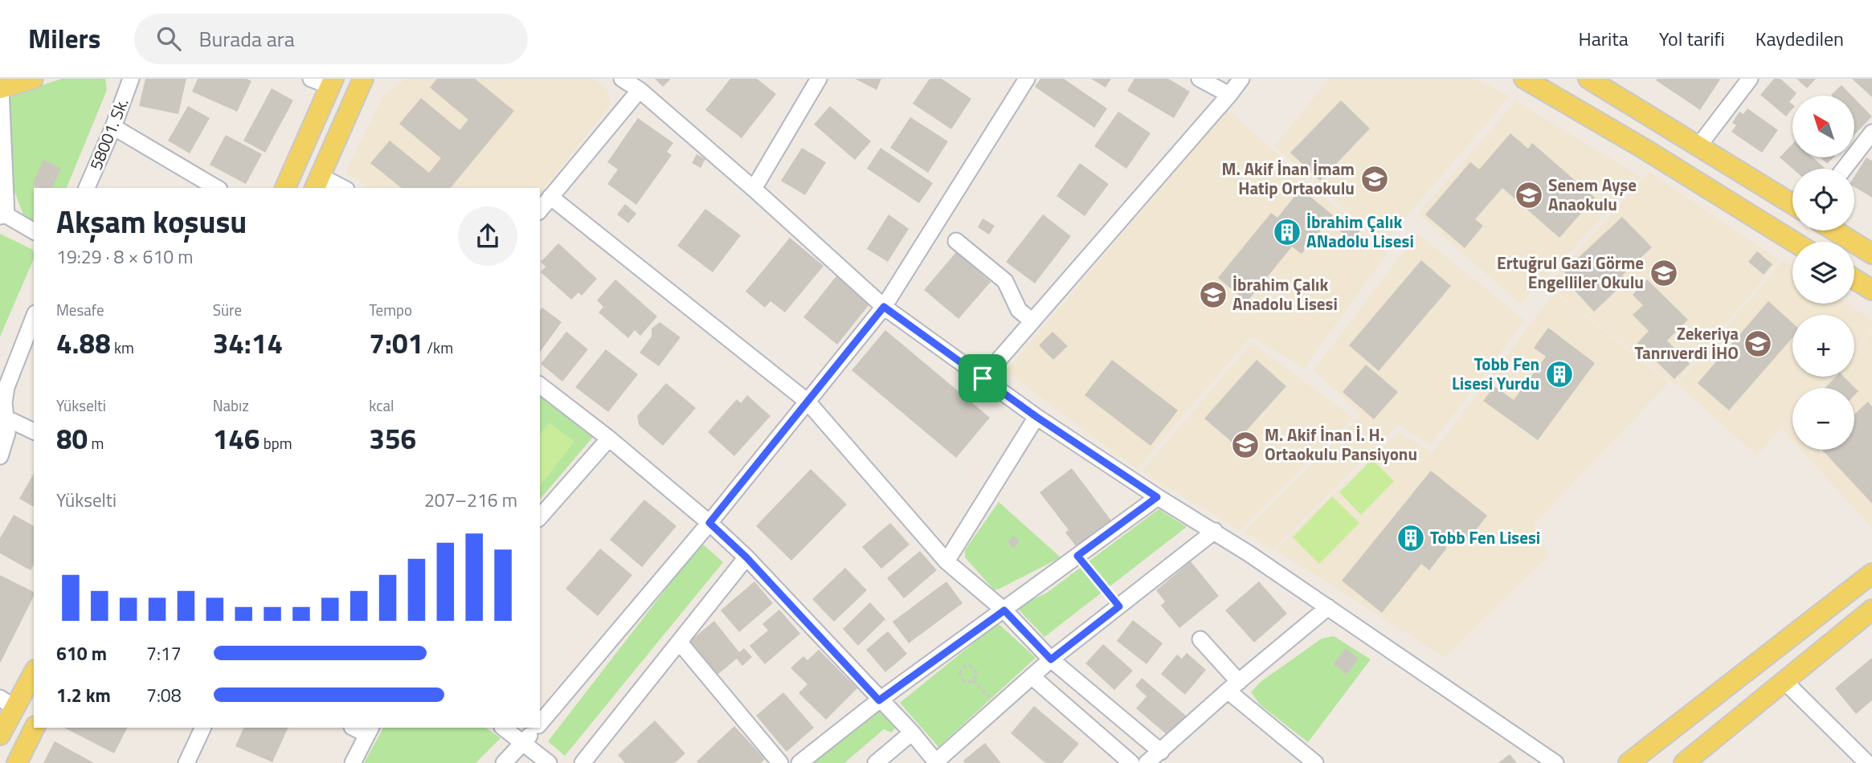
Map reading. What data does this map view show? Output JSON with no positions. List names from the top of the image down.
{
  "streets": {
    "street": ["58001. Sk."]
  },
  "places": {
    "school or university": [
      "M. Akif İnan İmam Hatip Ortaokulu",
      "Senem Ayşe Anaokulu",
      "Ertuğrul Gazi Görme Engelliler Okulu",
      "İbrahim Çalık Anadolu Lisesi",
      "Zekeriya Tanrıverdi İHO",
      "M. Akif İnan İ. H. Ortaokulu Pansiyonu"
    ],
    "building": ["İbrahim Çalık ANadolu Lisesi", "Tobb Fen Lisesi Yurdu", "Tobb Fen Lisesi"]
  },
  "north": "top left",
  "page": {
    "header": "Milers",
    "search": "Burada ara",
    "nav": ["Harita", "Yol tarifi", "Kaydedilen"],
    "map_buttons": ["+", "−"],
    "heading": ["Akşam koşusu", "19:29 · 8 × 610 m"],
    "stats": [
      ["Mesafe", "4.88 km"],
      ["Süre", "34:14"],
      ["Tempo", "7:01 /km"],
      ["Yükselti", "80 m"],
      ["Nabız", "146 bpm"],
      ["kcal", "356"]
    ],
    "chart": ["Yükselti", "207–216 m"],
    "list": [
      {
        "name": "610 m",
        "note": "7:17"
      },
      {
        "name": "1.2 km",
        "note": "7:08"
      }
    ]
  }
}
